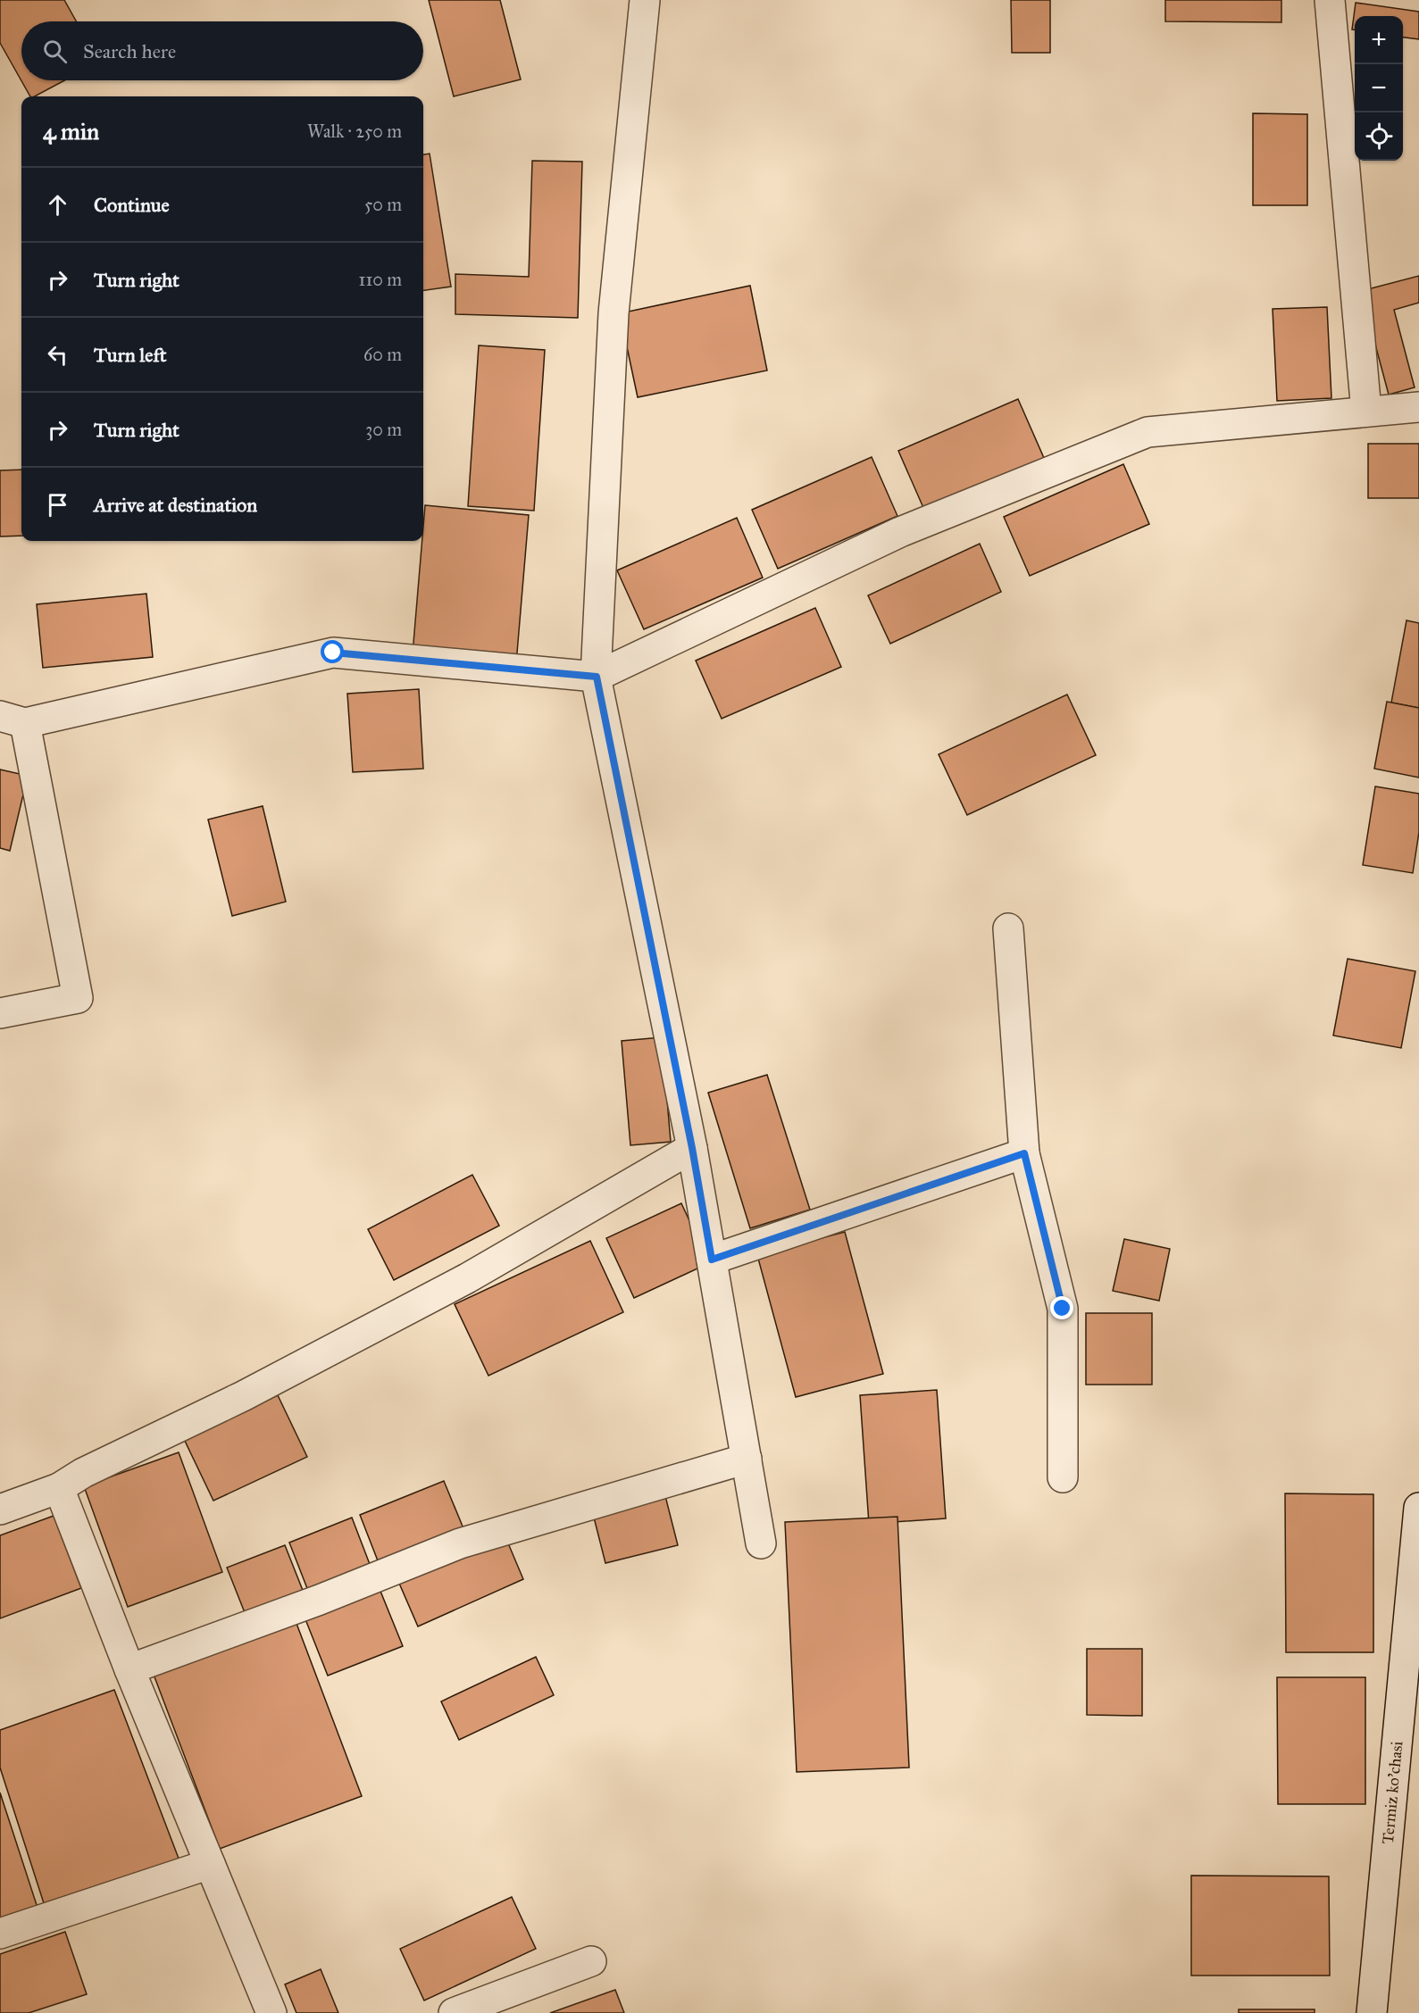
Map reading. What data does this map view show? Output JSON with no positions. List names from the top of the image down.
{
  "streets": {
    "street": ["Termiz ko'chasi"]
  },
  "page": {
    "map_buttons": ["+", "−"],
    "search": "Search here",
    "heading": ["4 min", "Walk · 250 m"],
    "list": [
      ["Continue", "50 m"],
      ["Turn right", "110 m"],
      ["Turn left", "60 m"],
      ["Turn right", "30 m"],
      "Arrive at destination"
    ]
  }
}
